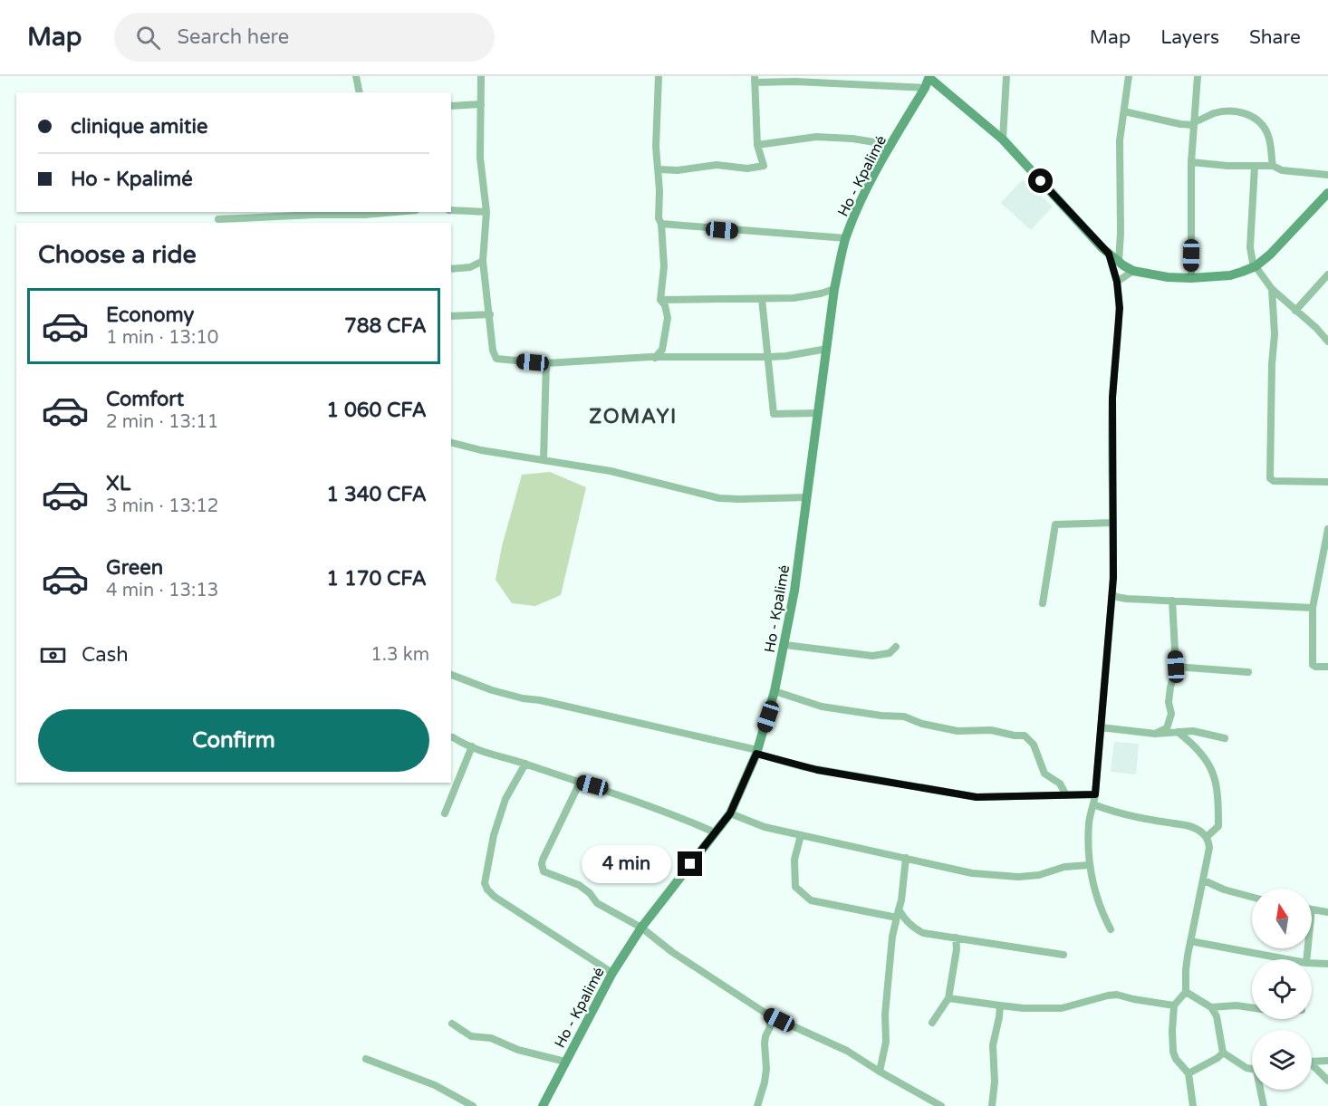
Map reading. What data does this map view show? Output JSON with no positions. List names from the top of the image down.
{
  "streets": {
    "main road": ["Ho - Kpalimé"]
  },
  "districts": ["ZOMAYI"],
  "north": "top",
  "page": {
    "header": "Map",
    "search": "Search here",
    "nav": ["Map", "Layers", "Share"],
    "banner": ["clinique amitie", "Ho - Kpalimé"],
    "heading": "Choose a ride",
    "list": [
      {
        "name": "Economy",
        "note": "1 min · 13:10",
        "value": "788 CFA"
      },
      {
        "name": "Comfort",
        "note": "2 min · 13:11",
        "value": "1 060 CFA"
      },
      {
        "name": "XL",
        "note": "3 min · 13:12",
        "value": "1 340 CFA"
      },
      {
        "name": "Green",
        "note": "4 min · 13:13",
        "value": "1 170 CFA"
      }
    ],
    "pay": ["Cash", "1.3 km"],
    "buttons": "Confirm",
    "bubble": "4 min"
  }
}
